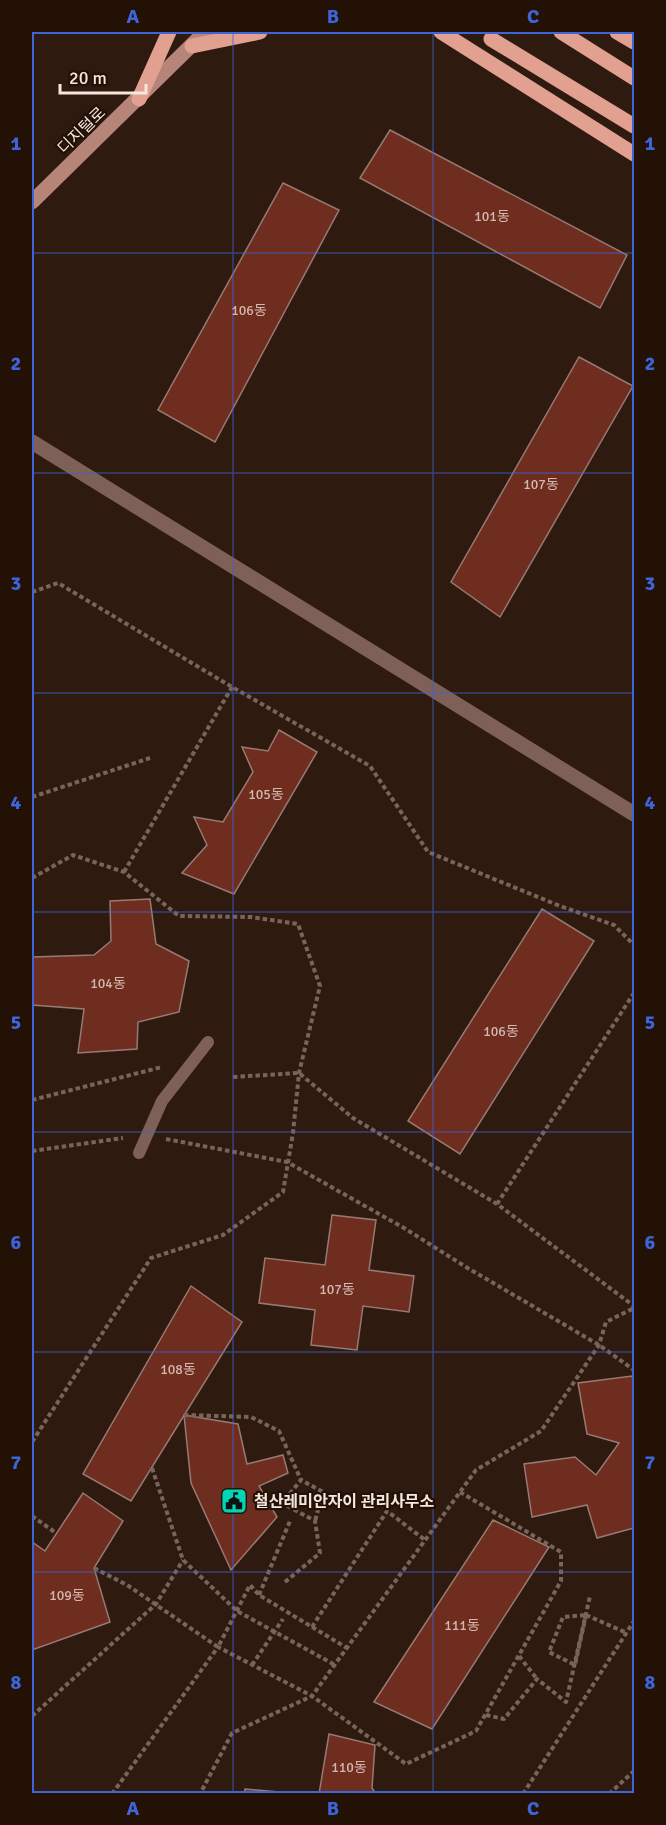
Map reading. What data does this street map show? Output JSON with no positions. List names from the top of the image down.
{
  "streets": {
    "main road": ["디지털로"]
  },
  "places": {
    "public building": ["철산레미안자이 관리사무소"]
  },
  "house_numbers": [
    "101동",
    "106동",
    "107동",
    "105동",
    "104동",
    "106동",
    "107동",
    "108동",
    "109동",
    "111동",
    "110동"
  ],
  "scale_bar": "20 m",
  "grid": {
    "columns": ["A", "B", "C"],
    "rows": [
      "1",
      "2",
      "3",
      "4",
      "5",
      "6",
      "7",
      "8"
    ]
  }
}
